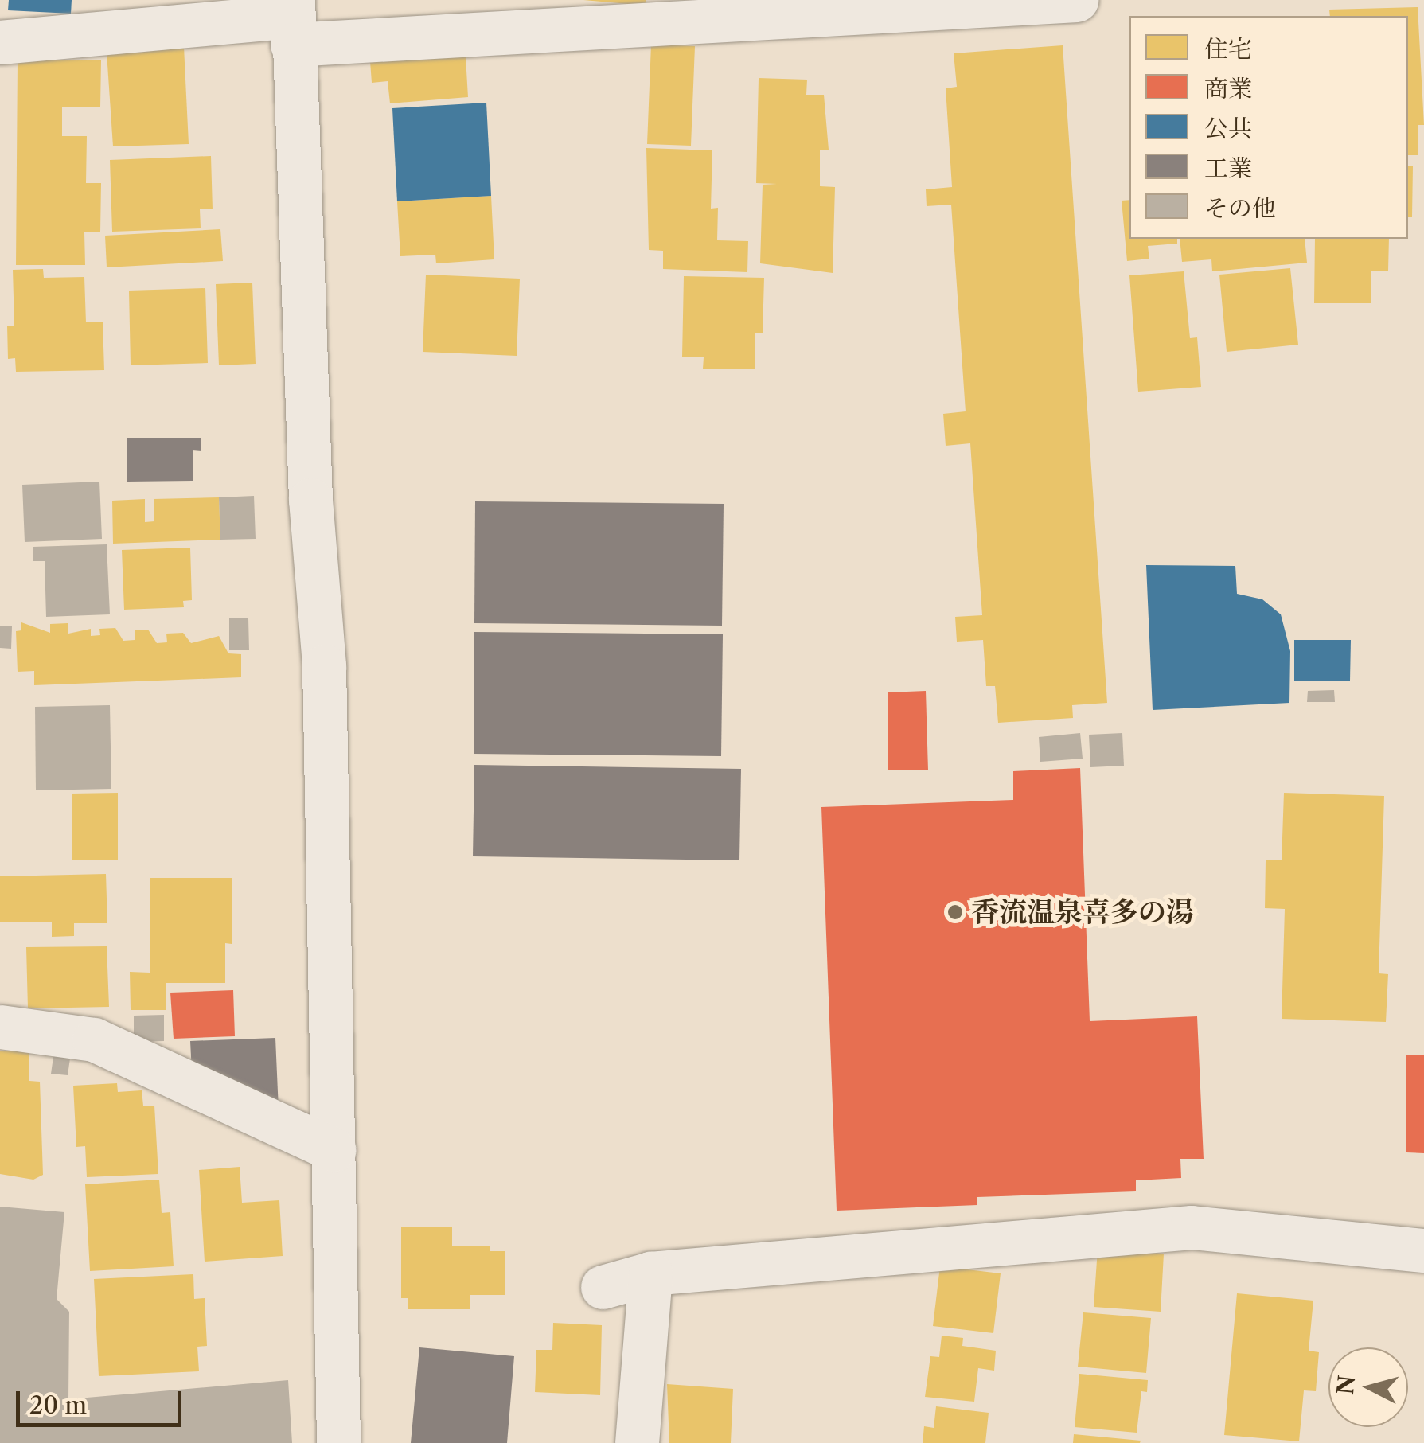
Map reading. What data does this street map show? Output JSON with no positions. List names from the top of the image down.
{
  "places": ["香流温泉喜多の湯"],
  "legend": [
    "住宅",
    "商業",
    "公共",
    "工業",
    "その他"
  ],
  "scale_bar": "20 m",
  "north": "left"
}
